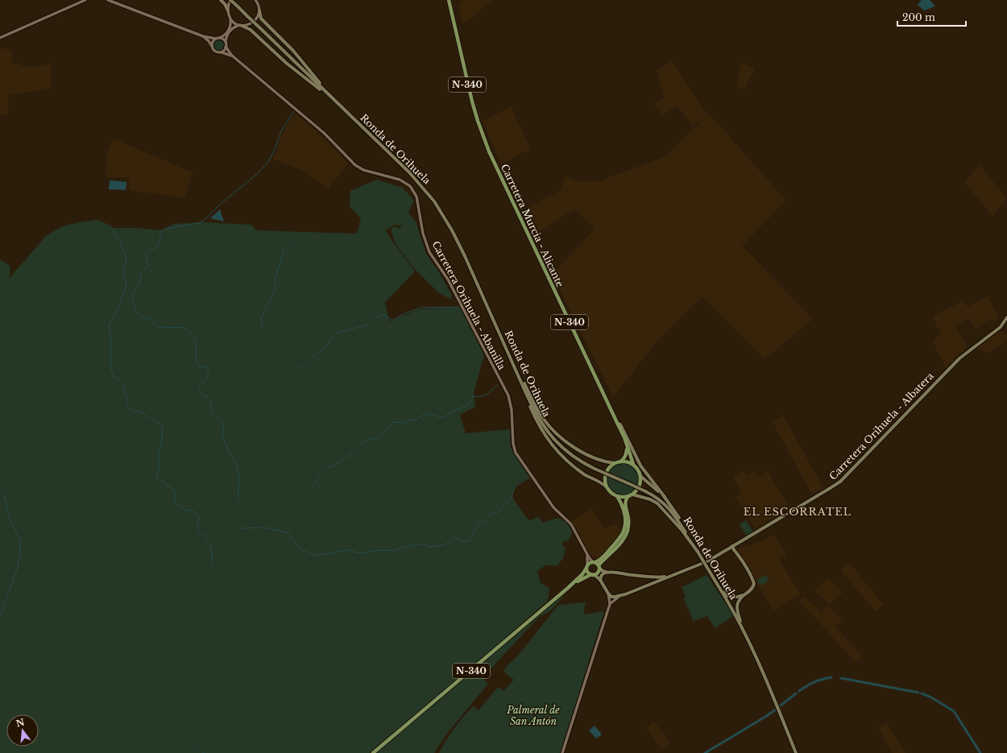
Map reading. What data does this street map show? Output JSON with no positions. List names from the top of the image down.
{
  "streets": {
    "highway": ["N-340", "Carretera Murcia - Alicante"],
    "main road": ["Ronda de Orihuela", "Carretera Orihuela - Albatera"],
    "street": ["Carretera Orihuela - Abanilla"]
  },
  "crossings": [
    ["N-340", "Carretera Murcia - Alicante"],
    ["N-340", "Carretera Orihuela - Abanilla"]
  ],
  "districts": ["EL ESCORRATEL"],
  "parks": ["Palmeral de San Antón"],
  "scale_bar": "200 m",
  "north": "top"
}
